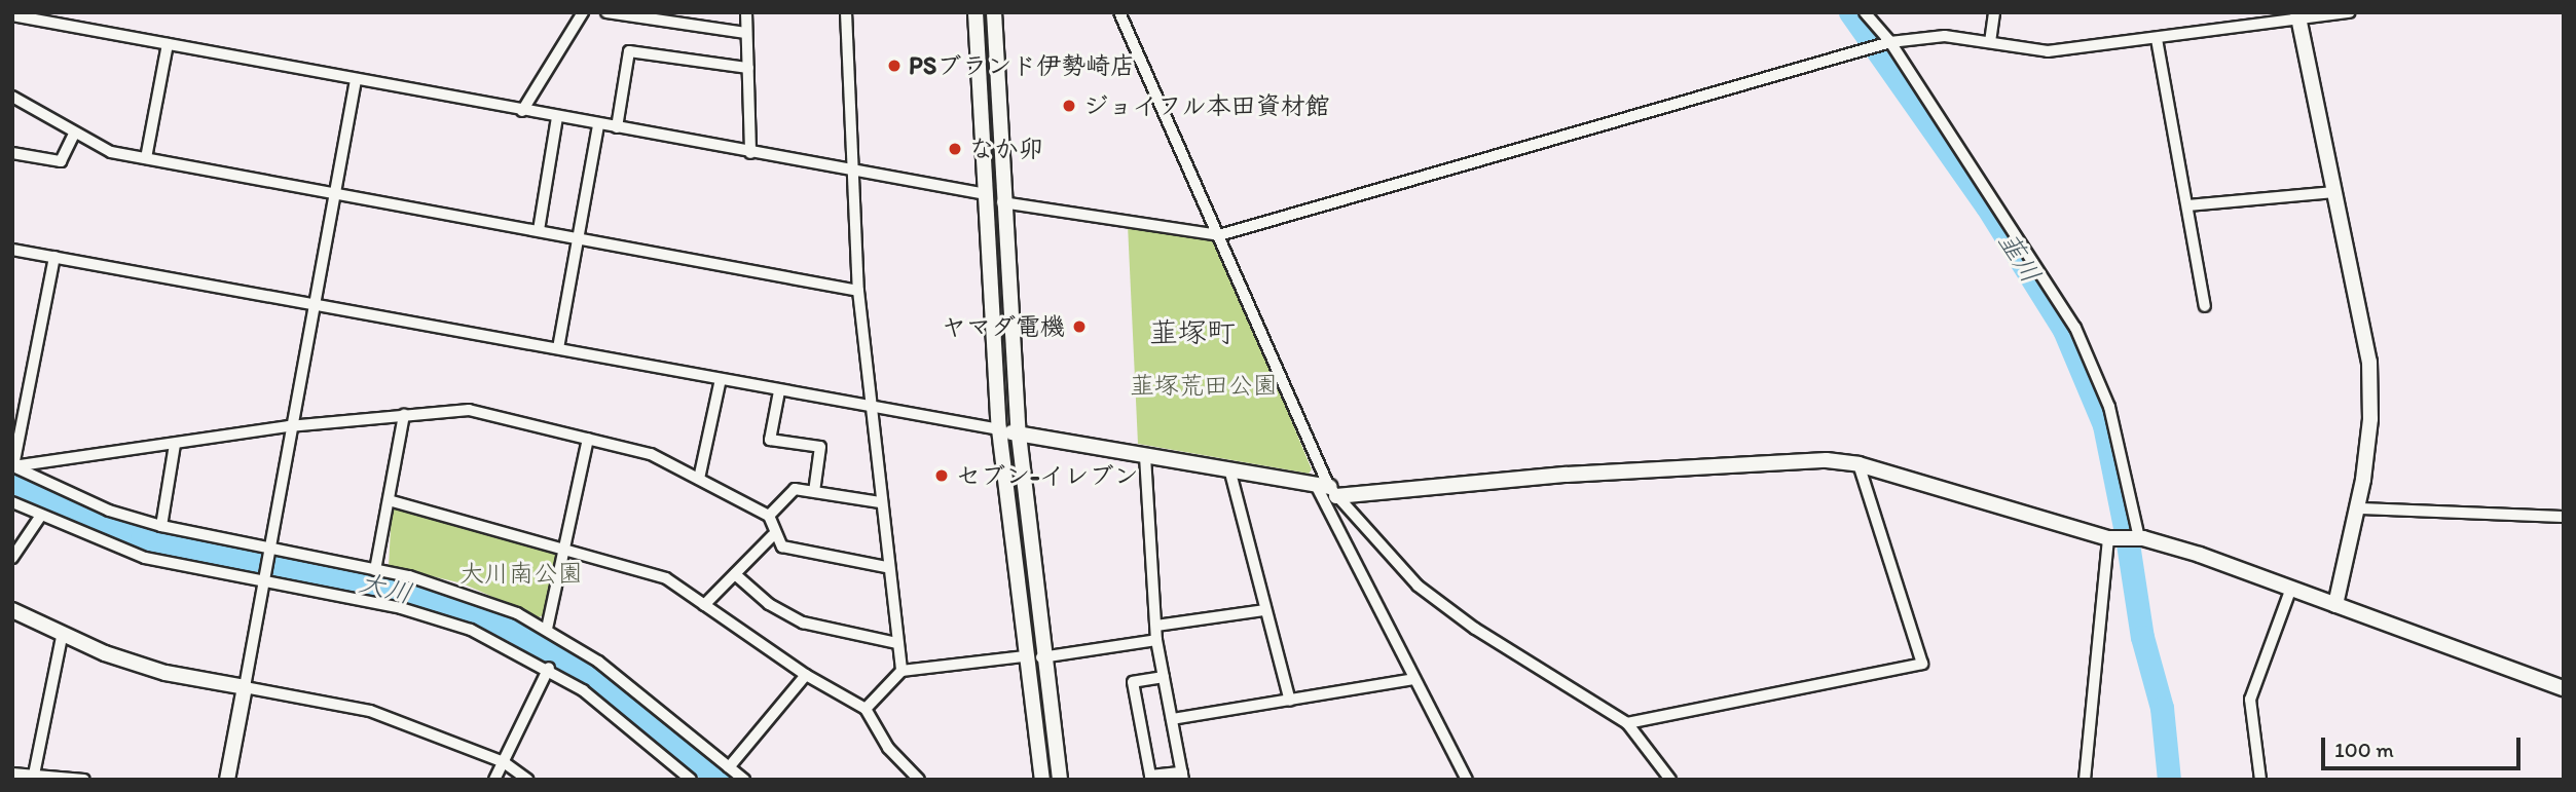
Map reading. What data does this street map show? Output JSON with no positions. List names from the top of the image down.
{
  "districts": ["韮塚町"],
  "water": ["韮川", "大川"],
  "parks": ["韮塚荒田公園", "大川南公園"],
  "places": [
    "PSブランド伊勢崎店",
    "ジョイフル本田資材館",
    "なか卯",
    "ヤマダ電機",
    "セブン-イレブン"
  ],
  "scale_bar": "100 m"
}
